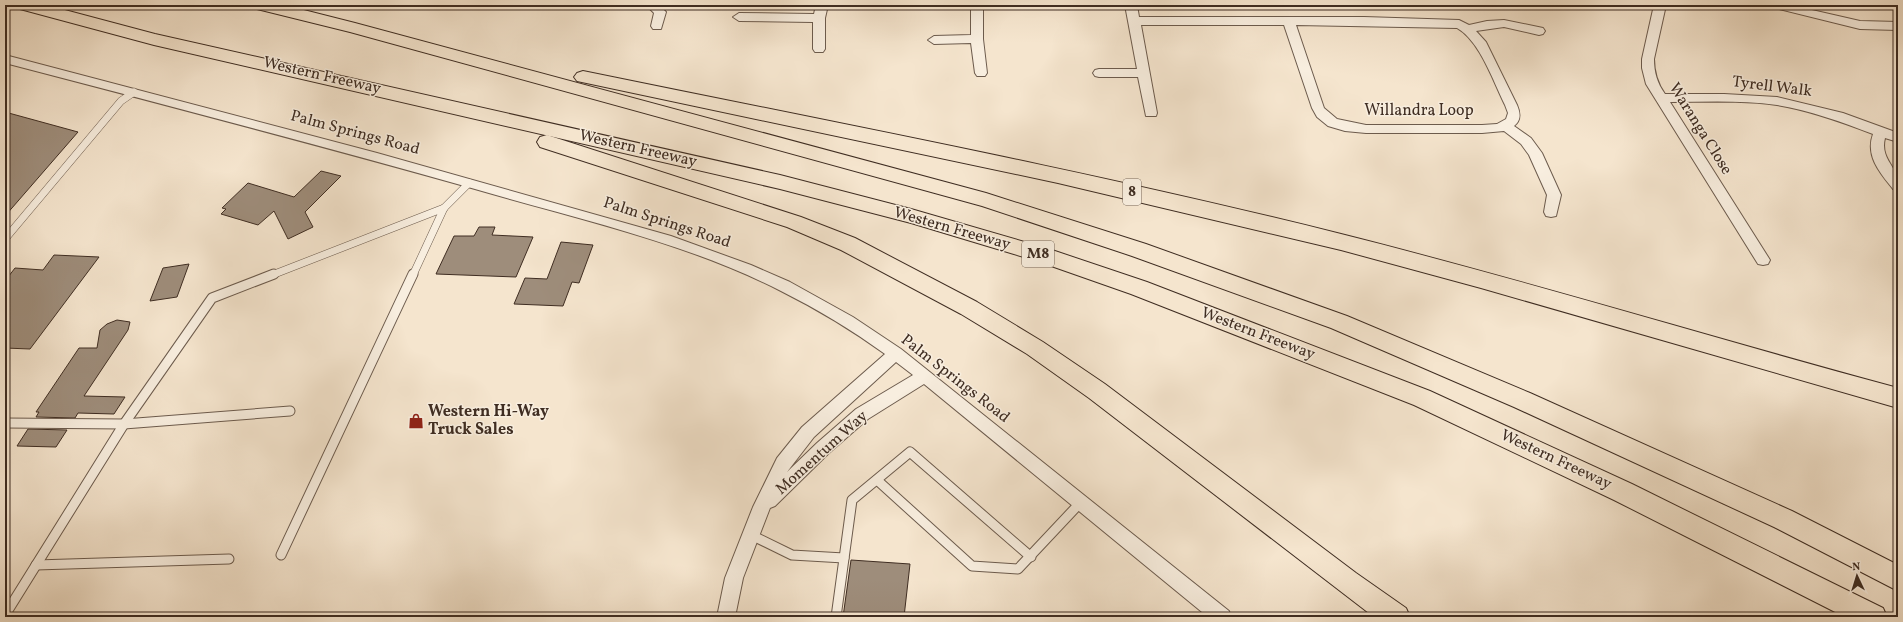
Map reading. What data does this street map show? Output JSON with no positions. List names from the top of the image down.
{
  "streets": {
    "highway": ["Western Freeway", "8", "M8"],
    "street": [
      "Tyrell Walk",
      "Willandra Loop",
      "Waranga Close",
      "Palm Springs Road",
      "Momentum Way"
    ]
  },
  "crossings": [
    ["Tyrell Walk", "Waranga Close"],
    ["Palm Springs Road", "Momentum Way"],
    ["8", "M8"]
  ],
  "places": {
    "shop": ["Western Hi-Way Truck Sales"]
  },
  "north": "top"
}
